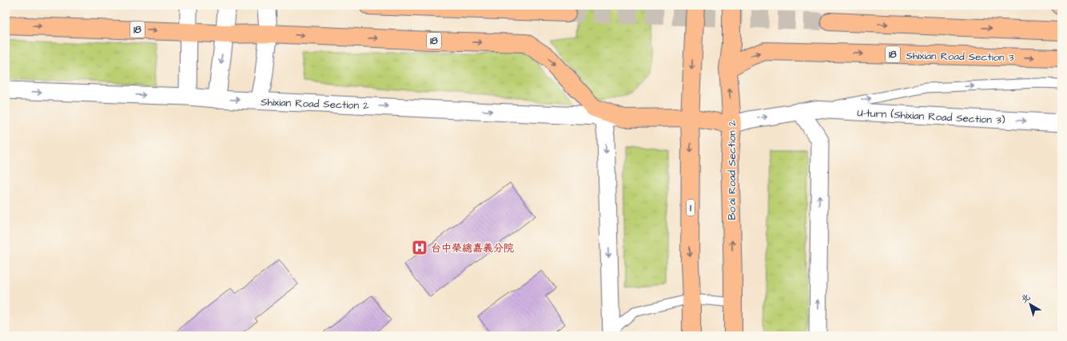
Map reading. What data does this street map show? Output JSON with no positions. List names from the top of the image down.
{
  "streets": {
    "main road": [
      "18",
      "Shixian Road Section 3",
      "Bo'ai Road Section 2",
      "1"
    ],
    "street": ["Shixian Road Section 2", "U-turn (Shixian Road Section 3)"]
  },
  "crossings": [
    ["18", "Shixian Road Section 2"],
    ["Shixian Road Section 3", "Bo'ai Road Section 2"]
  ],
  "one_way": ["Shixian Road Section 2", "U-turn (Shixian Road Section 3)"],
  "places": {
    "hospital": ["台中榮總嘉義分院"]
  },
  "north": "top left"
}
